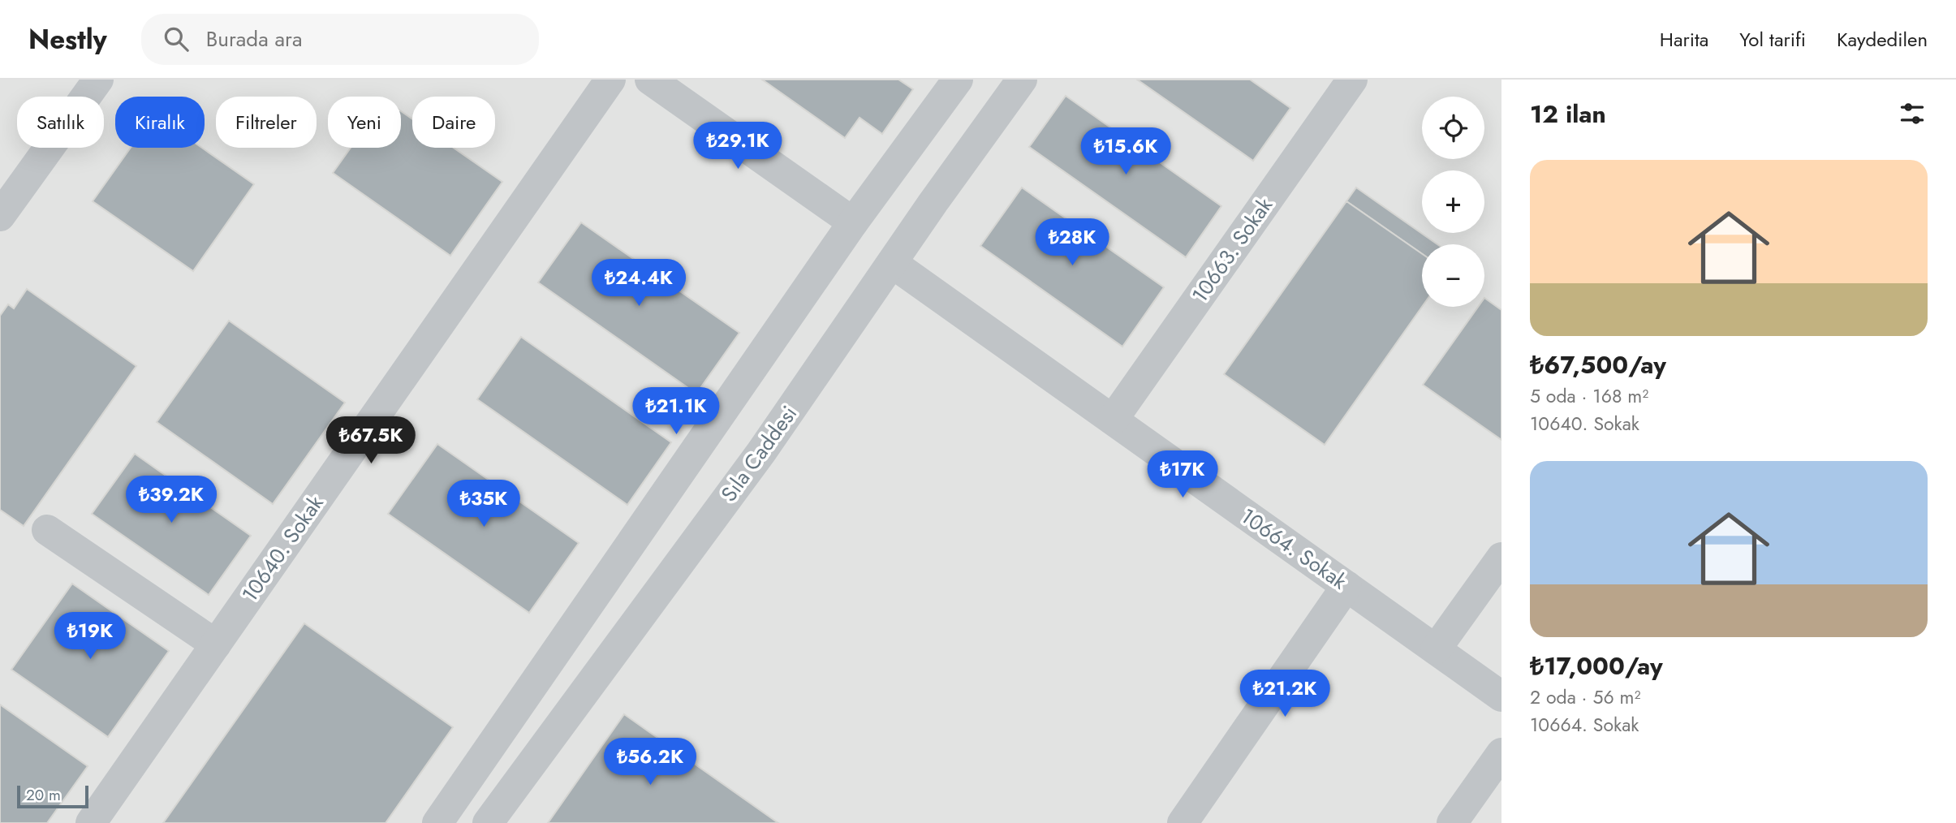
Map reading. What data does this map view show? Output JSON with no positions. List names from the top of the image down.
{
  "streets": {
    "street": [
      "10663. Sokak",
      "Sıla Caddesi",
      "10640. Sokak",
      "10664. Sokak"
    ]
  },
  "crossings": [
    ["10663. Sokak", "10664. Sokak"],
    ["Sıla Caddesi", "10664. Sokak"]
  ],
  "scale_bar": "20 m",
  "page": {
    "header": "Nestly",
    "search": "Burada ara",
    "nav": ["Harita", "Yol tarifi", "Kaydedilen"],
    "heading": "12 ilan",
    "map_buttons": ["+", "−"],
    "chip": [
      "Satılık",
      "Kiralık",
      "Filtreler",
      "Yeni",
      "Daire"
    ],
    "price": [
      "₺29.1K",
      "₺15.6K",
      "₺28K",
      "₺24.4K",
      "₺21.1K",
      "₺67.5K",
      "₺17K",
      "₺39.2K",
      "₺35K",
      "₺19K",
      "₺21.2K",
      "₺56.2K"
    ],
    "list": [
      {
        "name": "₺67,500/ay",
        "note": "5 oda · 168 m² · 10640. Sokak"
      },
      {
        "name": "₺17,000/ay",
        "note": "2 oda · 56 m² · 10664. Sokak"
      }
    ],
    "scale": "20 m"
  }
}
